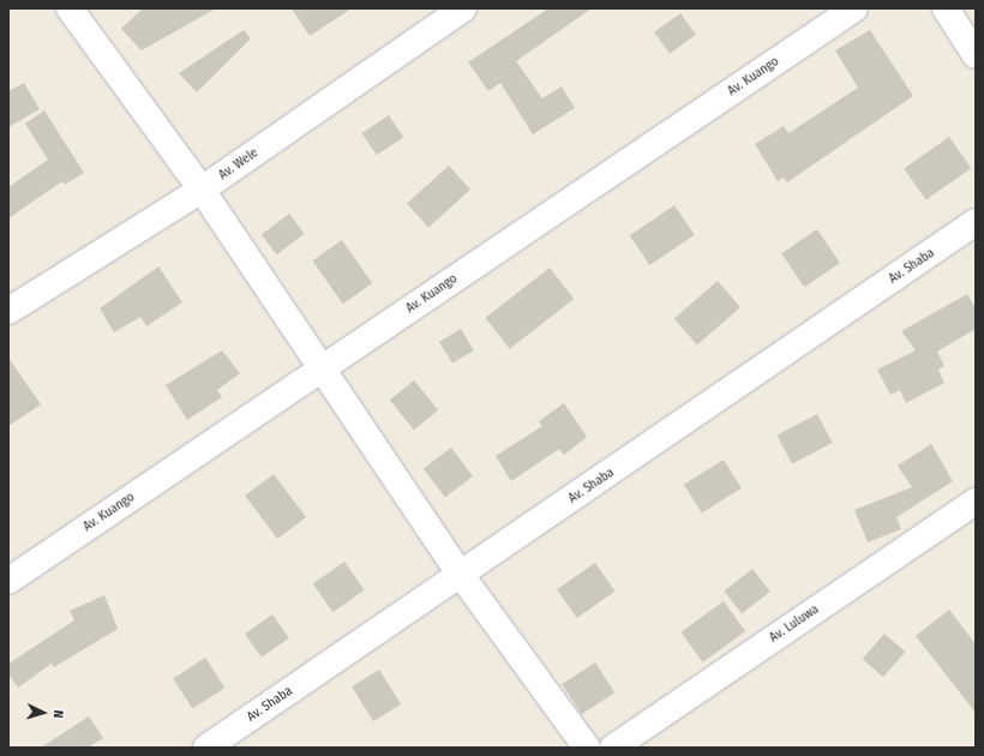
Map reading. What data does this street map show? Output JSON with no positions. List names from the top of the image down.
{
  "streets": {
    "street": [
      "Av. Kuango",
      "Av. Wele",
      "Av. Shaba",
      "Av. Luluwa"
    ]
  },
  "north": "right"
}
